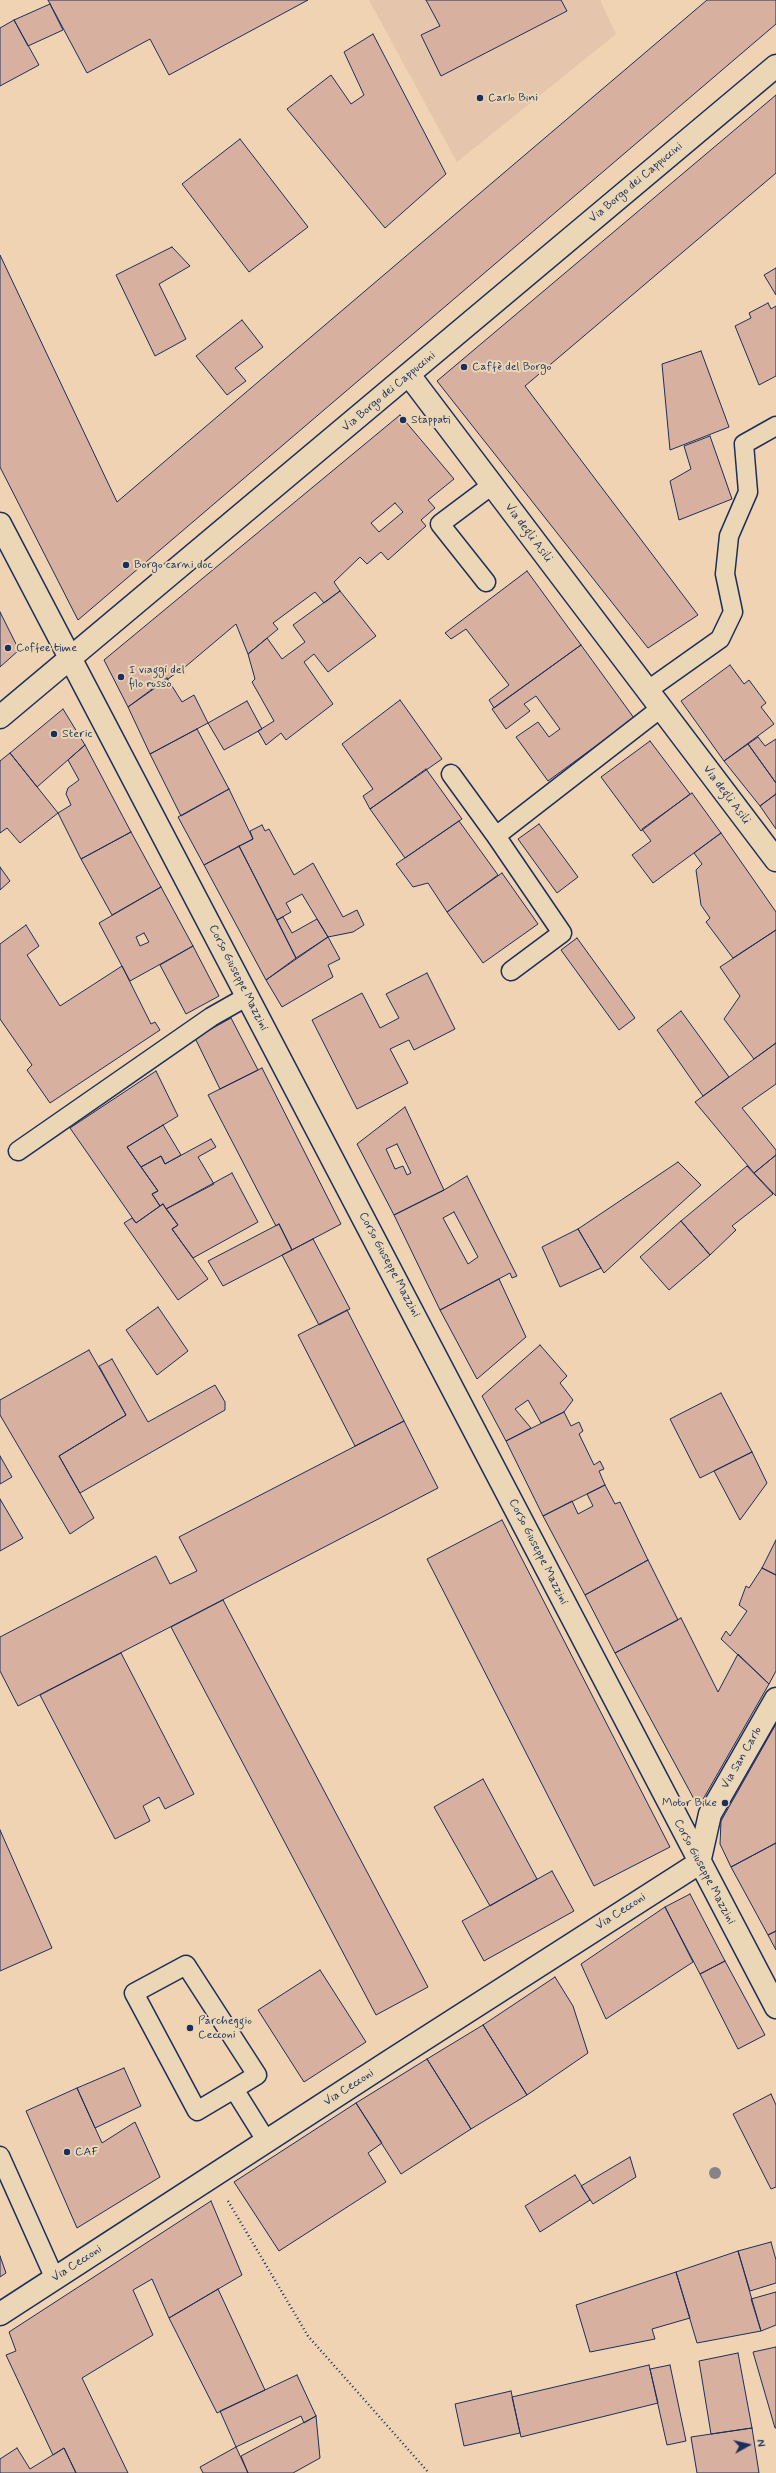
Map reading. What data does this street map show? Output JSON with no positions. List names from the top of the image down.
{
  "streets": {
    "street": [
      "Via Borgo dei Cappuccini",
      "Via degli Asili",
      "Corso Giuseppe Mazzini",
      "Via San Carlo",
      "Via Cecconi"
    ]
  },
  "crossings": [
    ["Via Borgo dei Cappuccini", "Via degli Asili"],
    ["Via Borgo dei Cappuccini", "Corso Giuseppe Mazzini"],
    ["Corso Giuseppe Mazzini", "Via San Carlo"],
    ["Corso Giuseppe Mazzini", "Via Cecconi"],
    ["Via San Carlo", "Via Cecconi"]
  ],
  "places": [
    "Carlo Bini",
    "Caffè del Borgo",
    "Stappati",
    "Borgo carni doc",
    "Coffee time",
    "I viaggi del filo rosso",
    "Steric",
    "Motor Bike",
    "Parcheggio Cecconi",
    "CAF"
  ],
  "north": "right"
}
